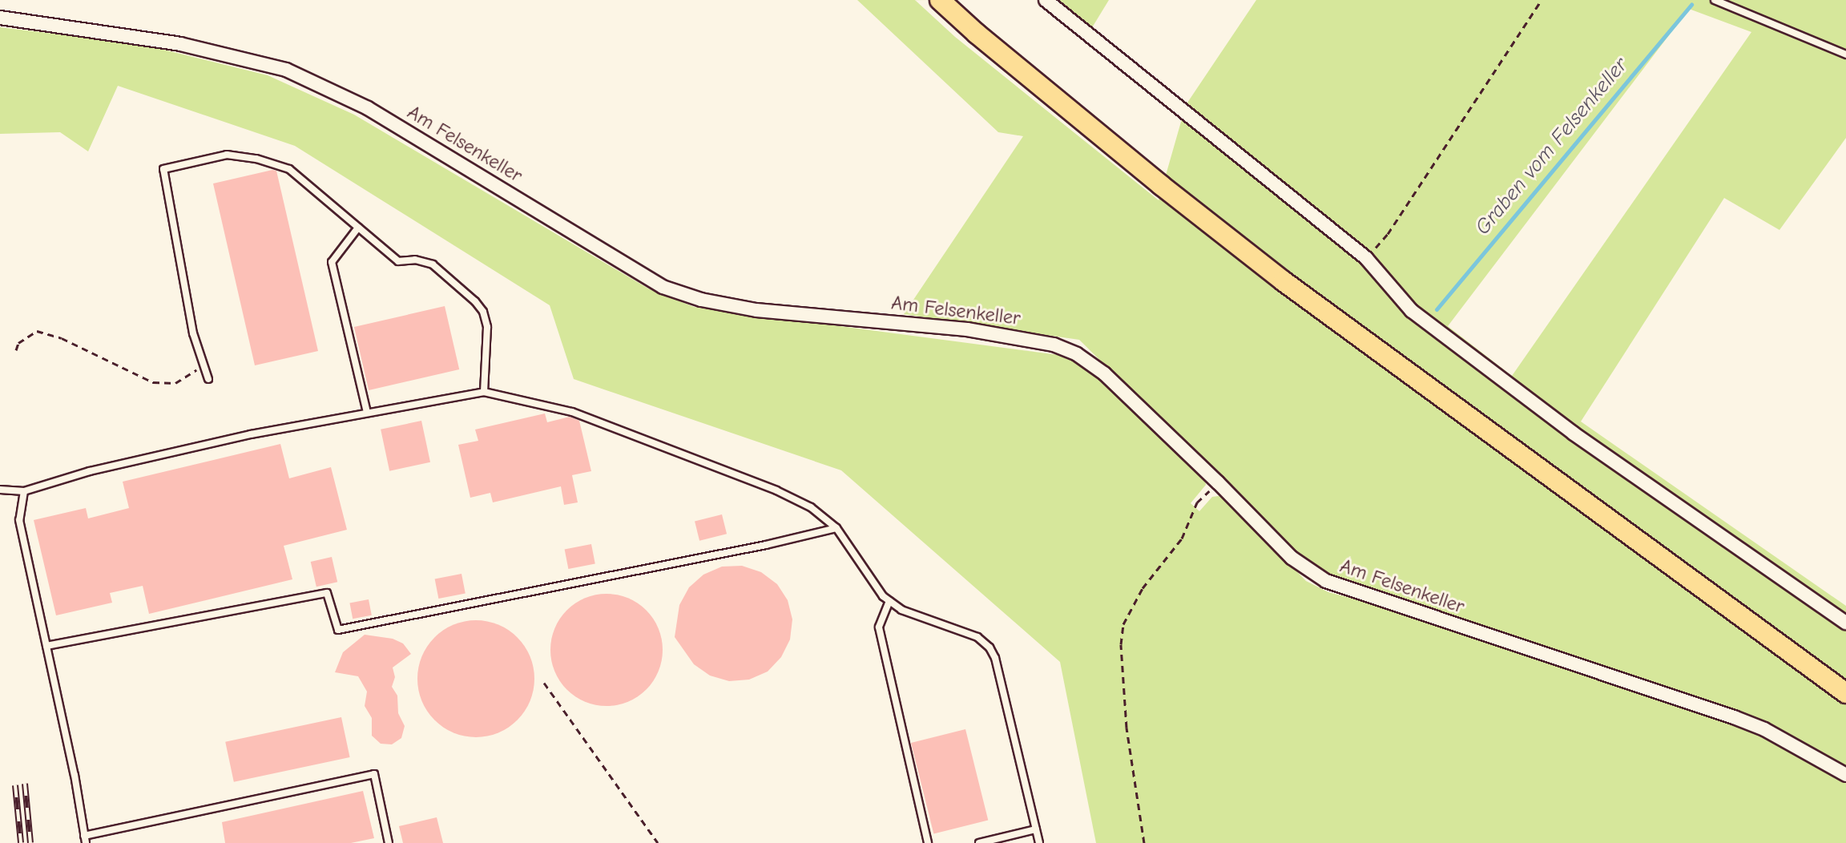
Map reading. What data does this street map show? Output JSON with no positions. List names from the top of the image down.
{
  "streets": {
    "street": ["Am Felsenkeller"]
  },
  "water": ["Graben vom Felsenkeller"]
}
